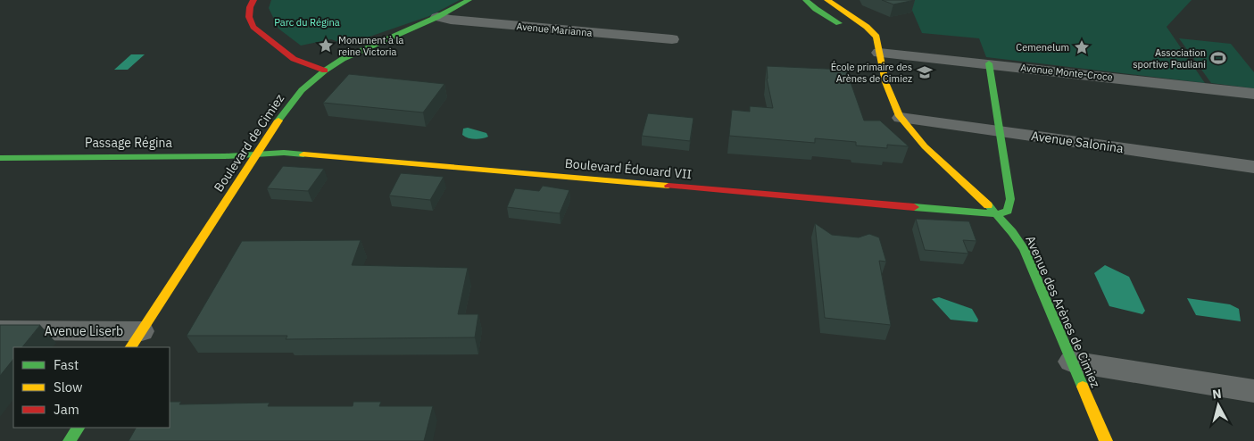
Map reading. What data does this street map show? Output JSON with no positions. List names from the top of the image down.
{
  "streets": {
    "street": [
      "Avenue Marianna",
      "Avenue Monte-Croce",
      "Avenue Salonina",
      "Passage Régina",
      "Boulevard de Cimiez",
      "Boulevard Édouard VII",
      "Avenue des Arènes de Cimiez",
      "Avenue Liserb"
    ]
  },
  "crossings": [
    ["Avenue Marianna", "Boulevard de Cimiez"],
    ["Avenue Monte-Croce", "Avenue des Arènes de Cimiez"],
    ["Avenue Salonina", "Avenue des Arènes de Cimiez"],
    ["Passage Régina", "Boulevard de Cimiez"],
    ["Passage Régina", "Boulevard Édouard VII"],
    ["Boulevard de Cimiez", "Boulevard Édouard VII"],
    ["Boulevard de Cimiez", "Avenue Liserb"],
    ["Boulevard Édouard VII", "Avenue des Arènes de Cimiez"]
  ],
  "parks": ["Parc du Régina"],
  "places": {
    "place": ["Monument à la reine Victoria", "Cemenelum"],
    "sports": ["Association sportive Pauliani"],
    "school or university": ["École primaire des Arènes de Cimiez"]
  },
  "legend": ["Fast", "Slow", "Jam"],
  "north": "top"
}
